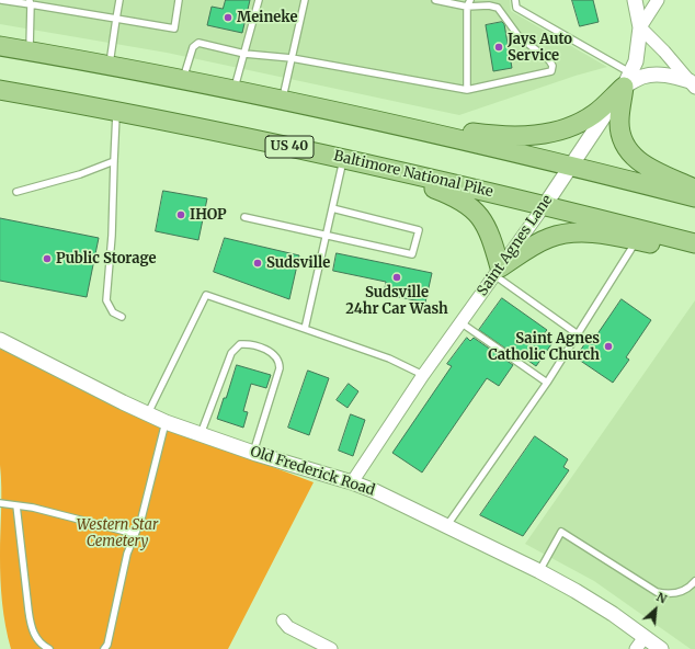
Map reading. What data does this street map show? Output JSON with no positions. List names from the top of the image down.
{
  "streets": {
    "main road": ["US 40", "Baltimore National Pike"],
    "street": ["Saint Agnes Lane", "Old Frederick Road"]
  },
  "crossings": [
    ["Baltimore National Pike", "Saint Agnes Lane"],
    ["Saint Agnes Lane", "Old Frederick Road"]
  ],
  "parks": ["Western Star Cemetery"],
  "places": [
    "Meineke",
    "Jays Auto Service",
    "IHOP",
    "Public Storage",
    "Sudsville",
    "Sudsville 24hr Car Wash",
    "Saint Agnes Catholic Church"
  ],
  "north": "top right"
}
